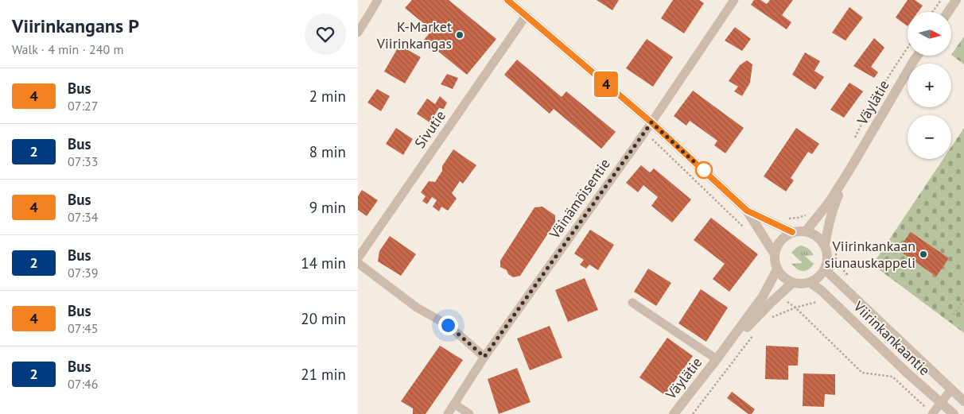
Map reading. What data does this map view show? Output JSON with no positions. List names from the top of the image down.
{
  "streets": {
    "street": [
      "Väylätie",
      "Sivutie",
      "Väinämöisentie",
      "Viirinkankaantie"
    ]
  },
  "crossings": [
    ["Väylätie", "Viirinkankaantie"]
  ],
  "places": ["K-Market Viirinkangas", "Viirinkankaan siunauskappeli"],
  "lines": ["bus line 4"],
  "north": "right",
  "page": {
    "heading": ["Viirinkangans P", "Walk · 4 min · 240 m"],
    "on_map": "4",
    "map_buttons": ["+", "−"],
    "list": [
      {
        "mark": "4",
        "name": "Bus",
        "note": "07:27",
        "value": "2 min"
      },
      {
        "mark": "2",
        "name": "Bus",
        "note": "07:33",
        "value": "8 min"
      },
      {
        "mark": "4",
        "name": "Bus",
        "note": "07:34",
        "value": "9 min"
      },
      {
        "mark": "2",
        "name": "Bus",
        "note": "07:39",
        "value": "14 min"
      },
      {
        "mark": "4",
        "name": "Bus",
        "note": "07:45",
        "value": "20 min"
      },
      {
        "mark": "2",
        "name": "Bus",
        "note": "07:46",
        "value": "21 min"
      }
    ]
  }
}
